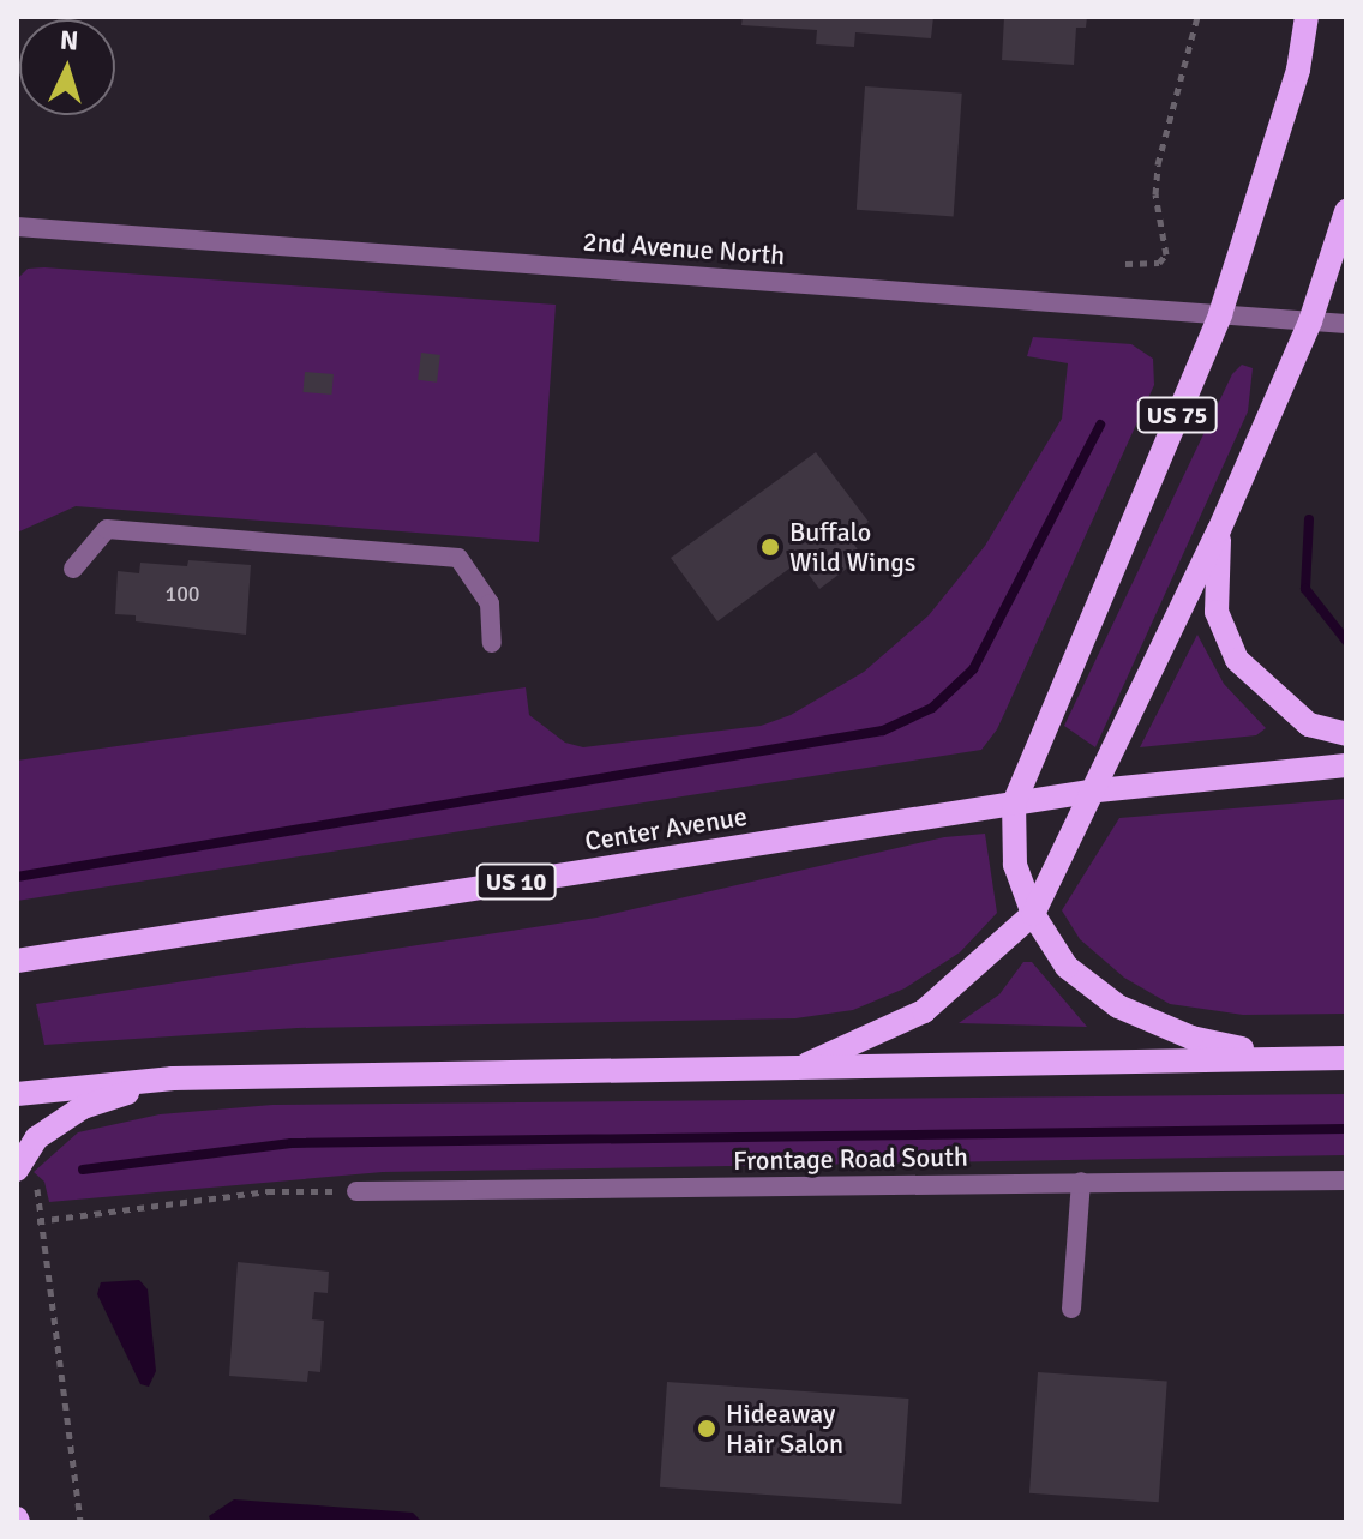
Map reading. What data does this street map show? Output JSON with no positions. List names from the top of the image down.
{
  "streets": {
    "main road": ["US 75", "Center Avenue", "US 10"],
    "street": ["2nd Avenue North", "Frontage Road South"]
  },
  "crossings": [
    ["2nd Avenue North", "US 75"],
    ["US 75", "Center Avenue"],
    ["US 75", "US 10"],
    ["Center Avenue", "US 10"]
  ],
  "places": ["Buffalo Wild Wings", "Hideaway Hair Salon"],
  "house_numbers": ["100"],
  "north": "top"
}
